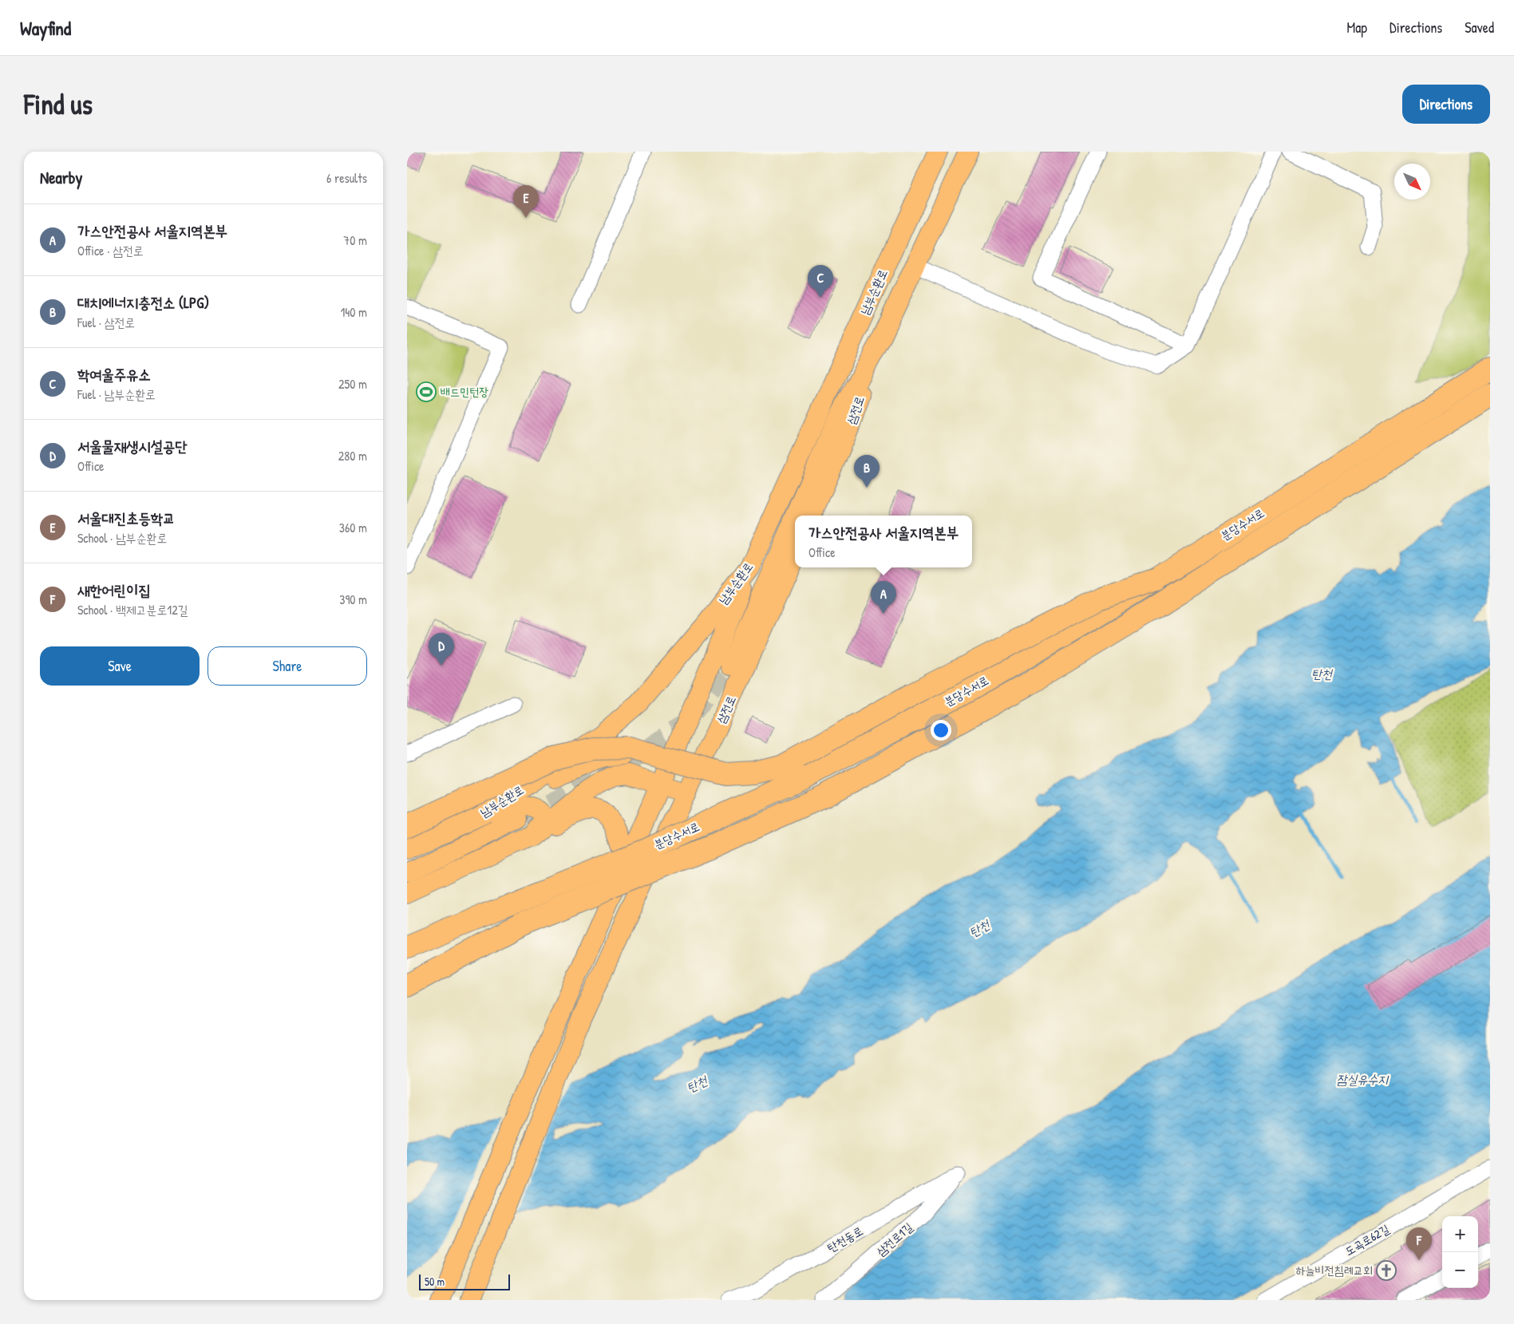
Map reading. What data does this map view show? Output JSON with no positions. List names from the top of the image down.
{
  "streets": {
    "highway": ["분당수서로"],
    "main road": ["남부순환로", "삼전로"],
    "street": ["탄천동로", "삼전로1길", "도곡로62길"]
  },
  "crossings": [
    ["남부순환로", "삼전로"],
    ["탄천동로", "삼전로1길"]
  ],
  "water": ["탄천", "잠실유수지"],
  "places": {
    "sports": ["배드민턴장"],
    "church": ["하늘비전침례교회"]
  },
  "scale_bar": "50 m",
  "north": "bottom right",
  "page": {
    "header": "Wayfind",
    "nav": ["Map", "Directions", "Saved"],
    "buttons": [
      "Directions",
      ["Save", "Share"]
    ],
    "title": "Find us",
    "heading": ["Nearby", "6 results"],
    "pins": [
      "E",
      "C",
      "B",
      "A",
      "D",
      "F"
    ],
    "list": [
      {
        "mark": "A",
        "name": "가스안전공사 서울지역본부",
        "note": "Office · 삼전로",
        "value": "70 m"
      },
      {
        "mark": "B",
        "name": "대치에너지충전소 (LPG)",
        "note": "Fuel · 삼전로",
        "value": "140 m"
      },
      {
        "mark": "C",
        "name": "학여울주유소",
        "note": "Fuel · 남부순환로",
        "value": "250 m"
      },
      {
        "mark": "D",
        "name": "서울물재생시설공단",
        "note": "Office",
        "value": "280 m"
      },
      {
        "mark": "E",
        "name": "서울대진초등학교",
        "note": "School · 남부순환로",
        "value": "360 m"
      },
      {
        "mark": "F",
        "name": "새한어린이집",
        "note": "School · 백제고분로12길",
        "value": "390 m"
      }
    ],
    "popup": ["가스안전공사 서울지역본부", "Office"],
    "map_buttons": ["+", "−"],
    "scale": "50 m"
  }
}
